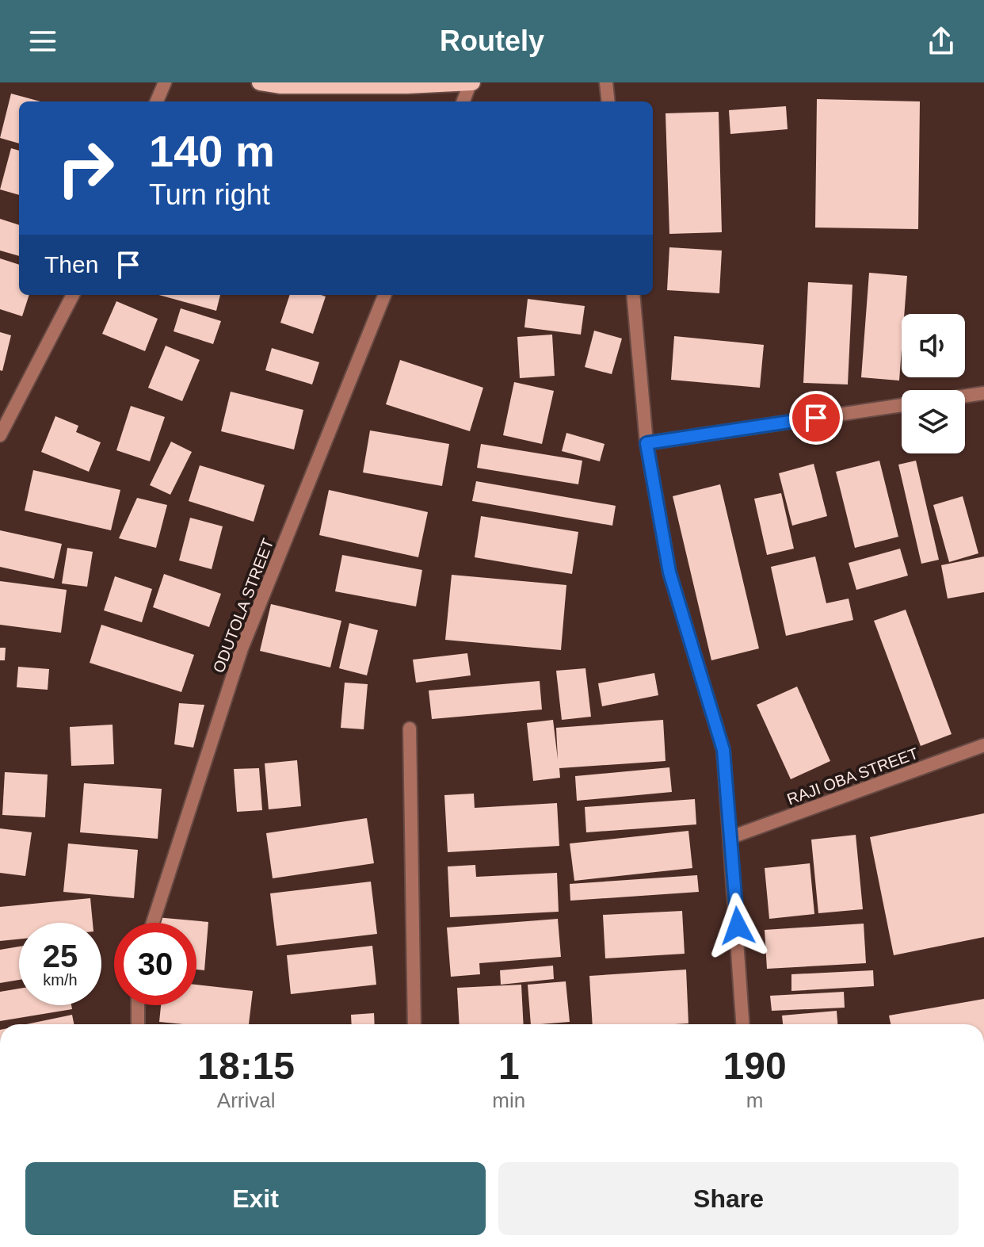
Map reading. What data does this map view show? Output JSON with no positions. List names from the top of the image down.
{
  "streets": {
    "street": ["ODUTOLA STREET", "RAJI OBA STREET"]
  },
  "page": {
    "header": "Routely",
    "turn": ["140 m", "Turn right"],
    "then": "Then",
    "speed": "25 km/h",
    "limit": "30",
    "eta": [
      "18:15",
      "Arrival",
      "1",
      "min",
      "190",
      "m"
    ],
    "buttons": ["Exit", "Share"]
  }
}
